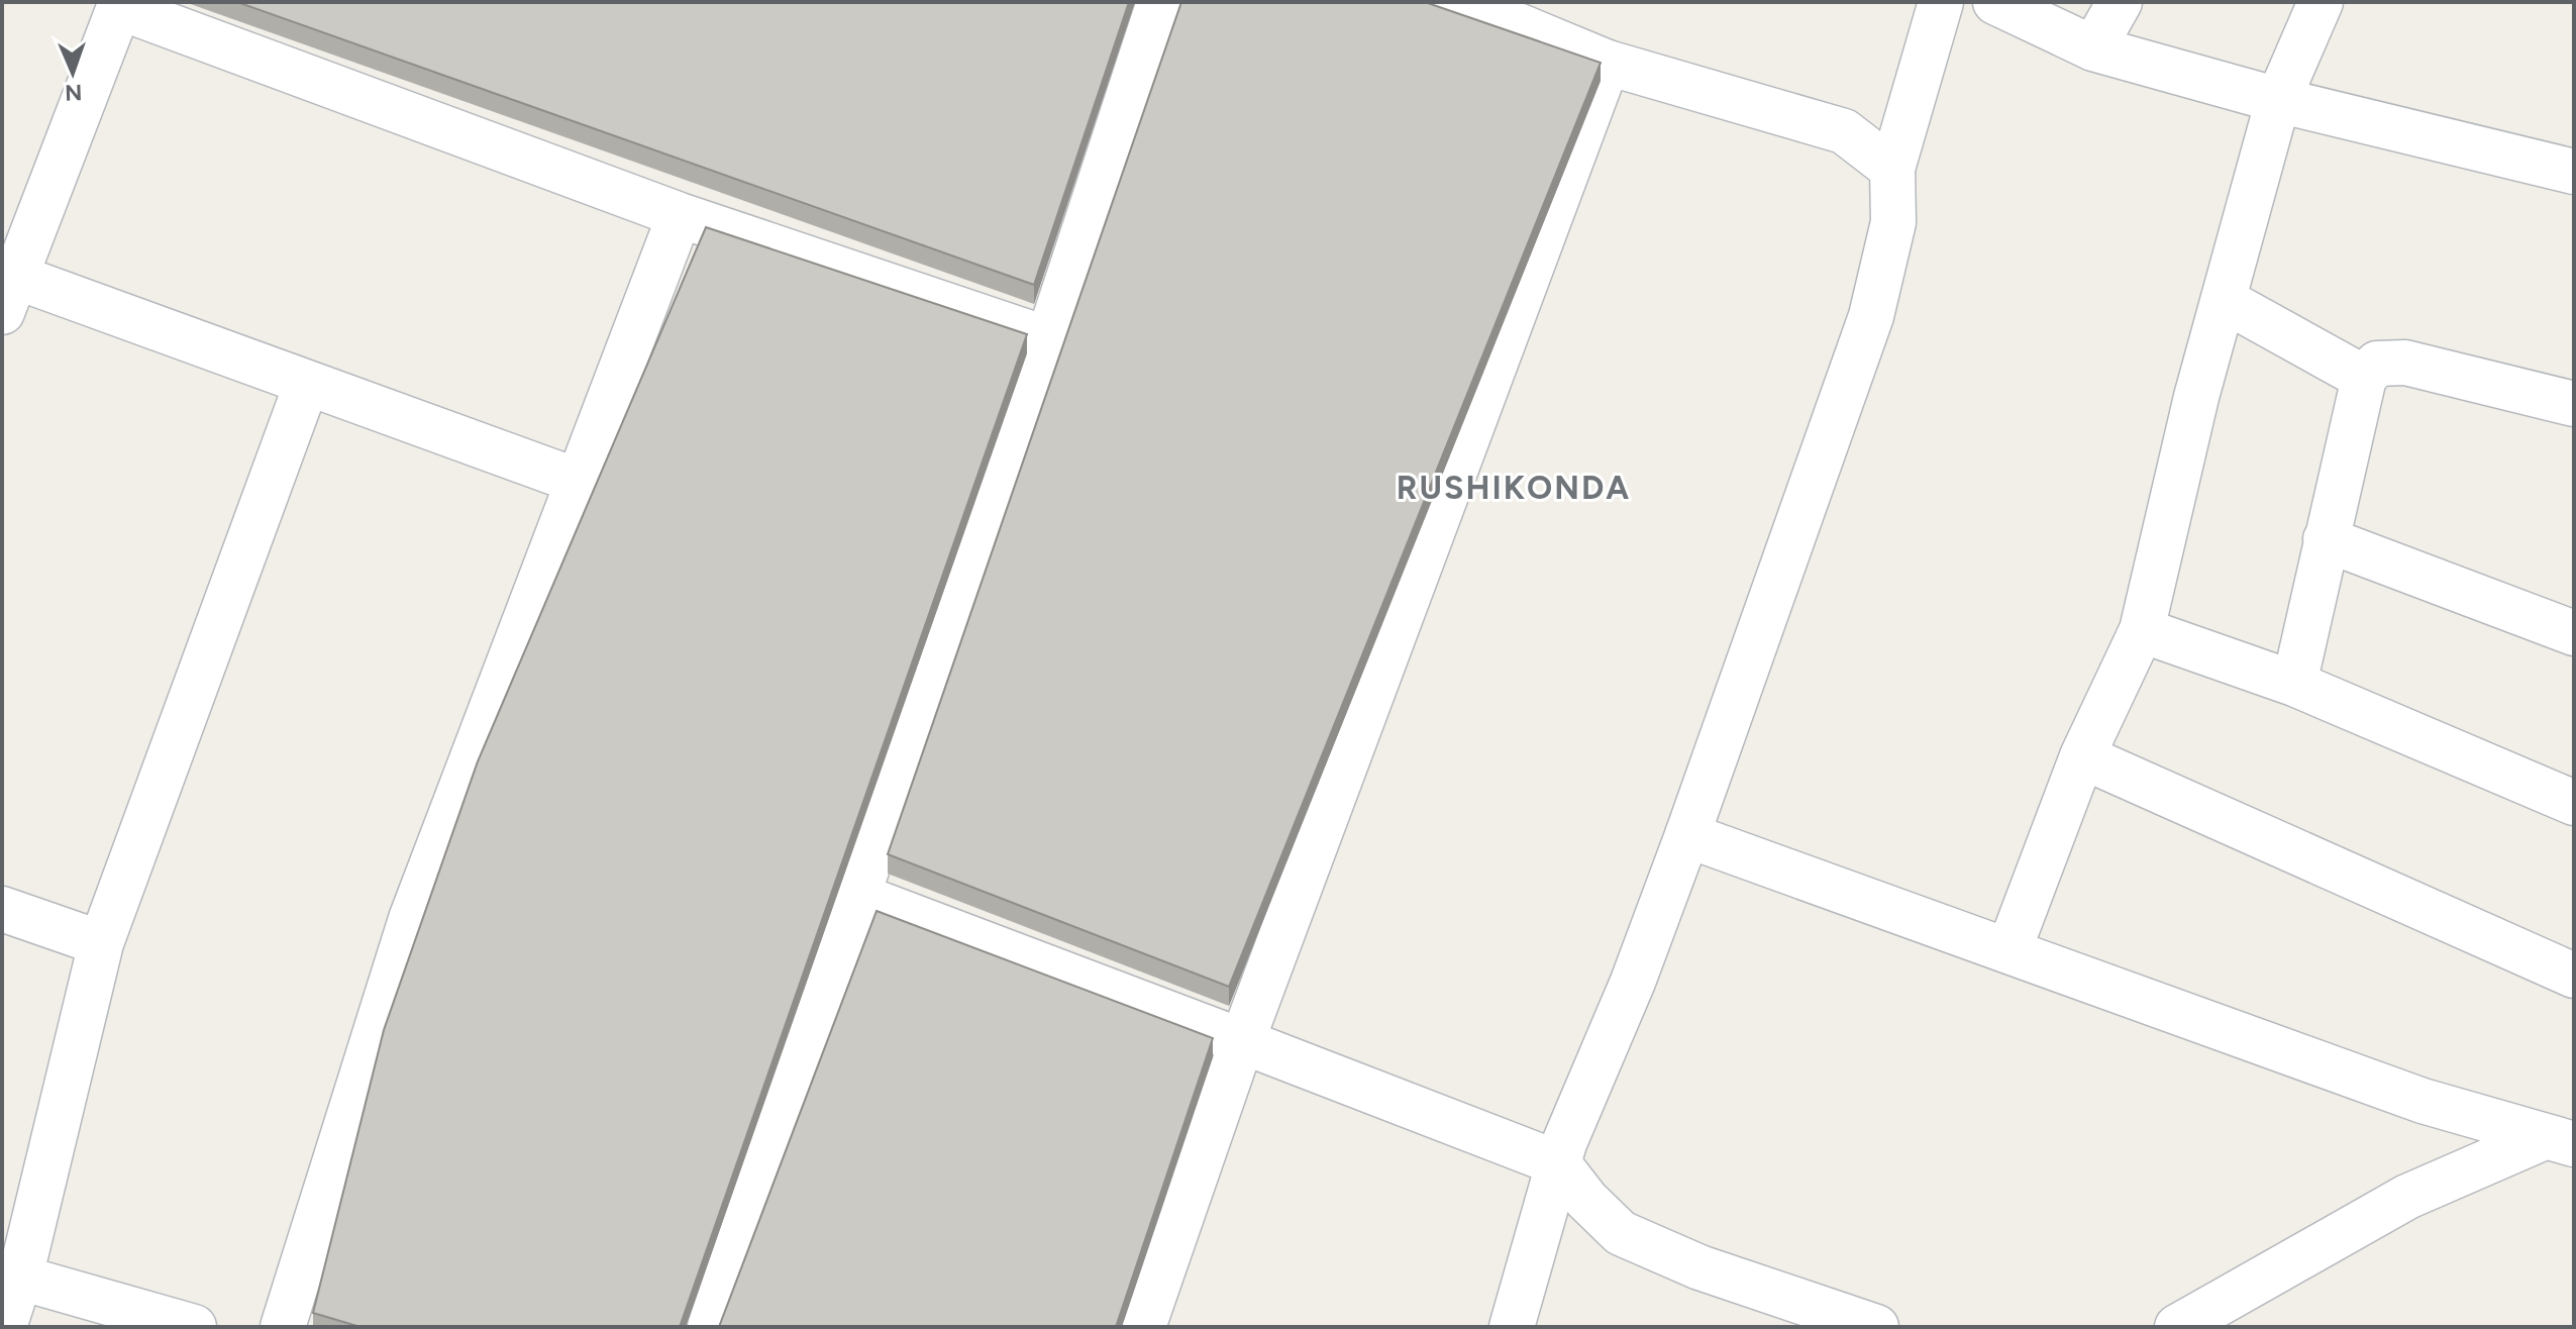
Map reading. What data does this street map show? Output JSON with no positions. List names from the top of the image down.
{
  "districts": ["RUSHIKONDA"],
  "north": "bottom"
}
